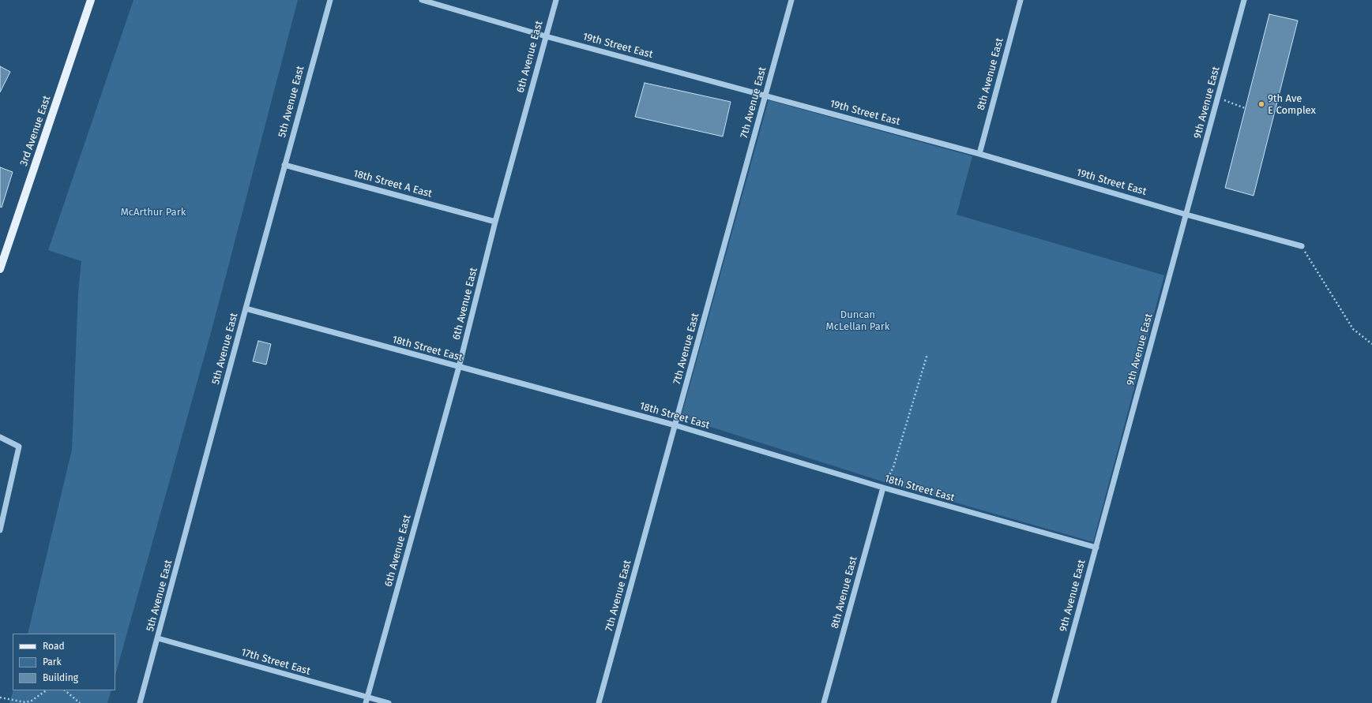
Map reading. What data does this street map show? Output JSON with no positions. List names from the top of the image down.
{
  "streets": {
    "main road": ["3rd Avenue East"],
    "street": [
      "19th Street East",
      "6th Avenue East",
      "8th Avenue East",
      "5th Avenue East",
      "7th Avenue East",
      "9th Avenue East",
      "18th Street A East",
      "18th Street East",
      "17th Street East"
    ]
  },
  "crossings": [
    ["19th Street East", "6th Avenue East"],
    ["19th Street East", "8th Avenue East"],
    ["19th Street East", "7th Avenue East"],
    ["19th Street East", "9th Avenue East"],
    ["6th Avenue East", "18th Street A East"],
    ["6th Avenue East", "18th Street East"],
    ["6th Avenue East", "17th Street East"],
    ["8th Avenue East", "18th Street East"],
    ["5th Avenue East", "18th Street A East"],
    ["5th Avenue East", "18th Street East"],
    ["5th Avenue East", "17th Street East"],
    ["7th Avenue East", "18th Street East"],
    ["9th Avenue East", "18th Street East"]
  ],
  "parks": ["McArthur Park", "Duncan McLellan Park"],
  "places": ["9th Ave E Complex"],
  "legend": ["Road", "Park", "Building"]
}
